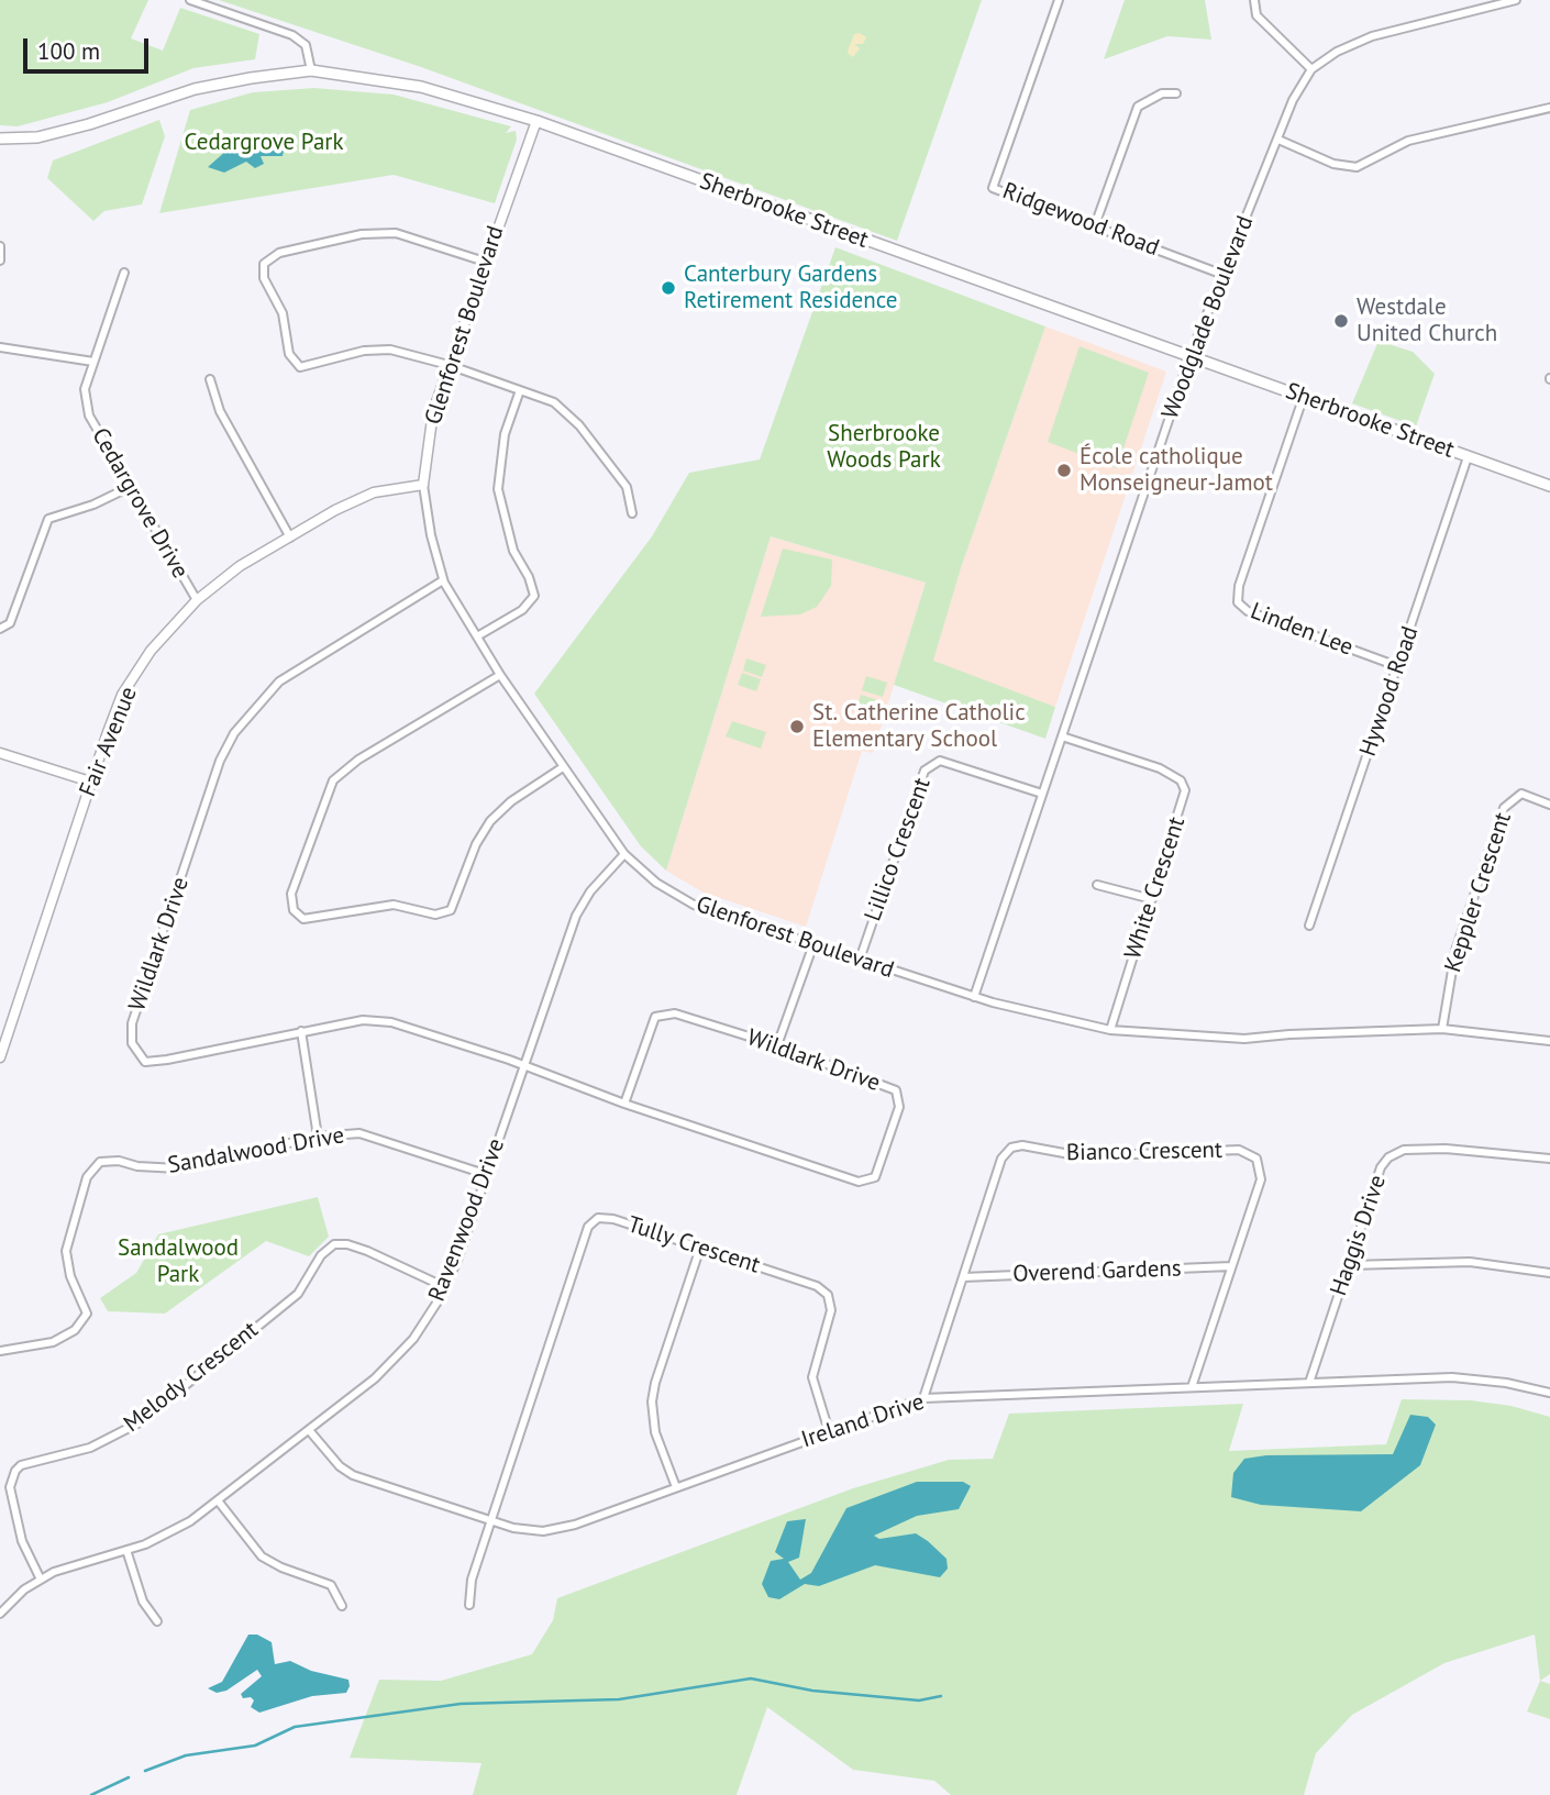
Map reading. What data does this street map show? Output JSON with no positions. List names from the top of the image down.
{
  "streets": {
    "main road": ["Sherbrooke Street"],
    "street": [
      "Ridgewood Road",
      "Woodglade Boulevard",
      "Glenforest Boulevard",
      "Cedargrove Drive",
      "Linden Lee",
      "Hywood Road",
      "Fair Avenue",
      "Lillico Crescent",
      "White Crescent",
      "Keppler Crescent",
      "Wildlark Drive",
      "Sandalwood Drive",
      "Bianco Crescent",
      "Ravenwood Drive",
      "Haggis Drive",
      "Tully Crescent",
      "Overend Gardens",
      "Melody Crescent",
      "Ireland Drive"
    ]
  },
  "crossings": [
    ["Sherbrooke Street", "Woodglade Boulevard"],
    ["Sherbrooke Street", "Glenforest Boulevard"],
    ["Sherbrooke Street", "Linden Lee"],
    ["Sherbrooke Street", "Hywood Road"],
    ["Ridgewood Road", "Woodglade Boulevard"],
    ["Woodglade Boulevard", "Glenforest Boulevard"],
    ["Woodglade Boulevard", "Lillico Crescent"],
    ["Woodglade Boulevard", "White Crescent"],
    ["Glenforest Boulevard", "Fair Avenue"],
    ["Glenforest Boulevard", "Lillico Crescent"],
    ["Glenforest Boulevard", "White Crescent"],
    ["Glenforest Boulevard", "Keppler Crescent"],
    ["Glenforest Boulevard", "Wildlark Drive"],
    ["Glenforest Boulevard", "Ravenwood Drive"],
    ["Cedargrove Drive", "Fair Avenue"],
    ["Linden Lee", "Hywood Road"],
    ["Wildlark Drive", "Ravenwood Drive"],
    ["Sandalwood Drive", "Ravenwood Drive"],
    ["Bianco Crescent", "Overend Gardens"],
    ["Bianco Crescent", "Ireland Drive"],
    ["Ravenwood Drive", "Melody Crescent"],
    ["Ravenwood Drive", "Ireland Drive"],
    ["Haggis Drive", "Ireland Drive"],
    ["Tully Crescent", "Ireland Drive"]
  ],
  "parks": ["Cedargrove Park", "Sherbrooke Woods Park", "Sandalwood Park"],
  "places": [
    "Canterbury Gardens Retirement Residence",
    "Westdale United Church",
    "École catholique Monseigneur-Jamot",
    "St. Catherine Catholic Elementary School"
  ],
  "scale_bar": "100 m"
}
